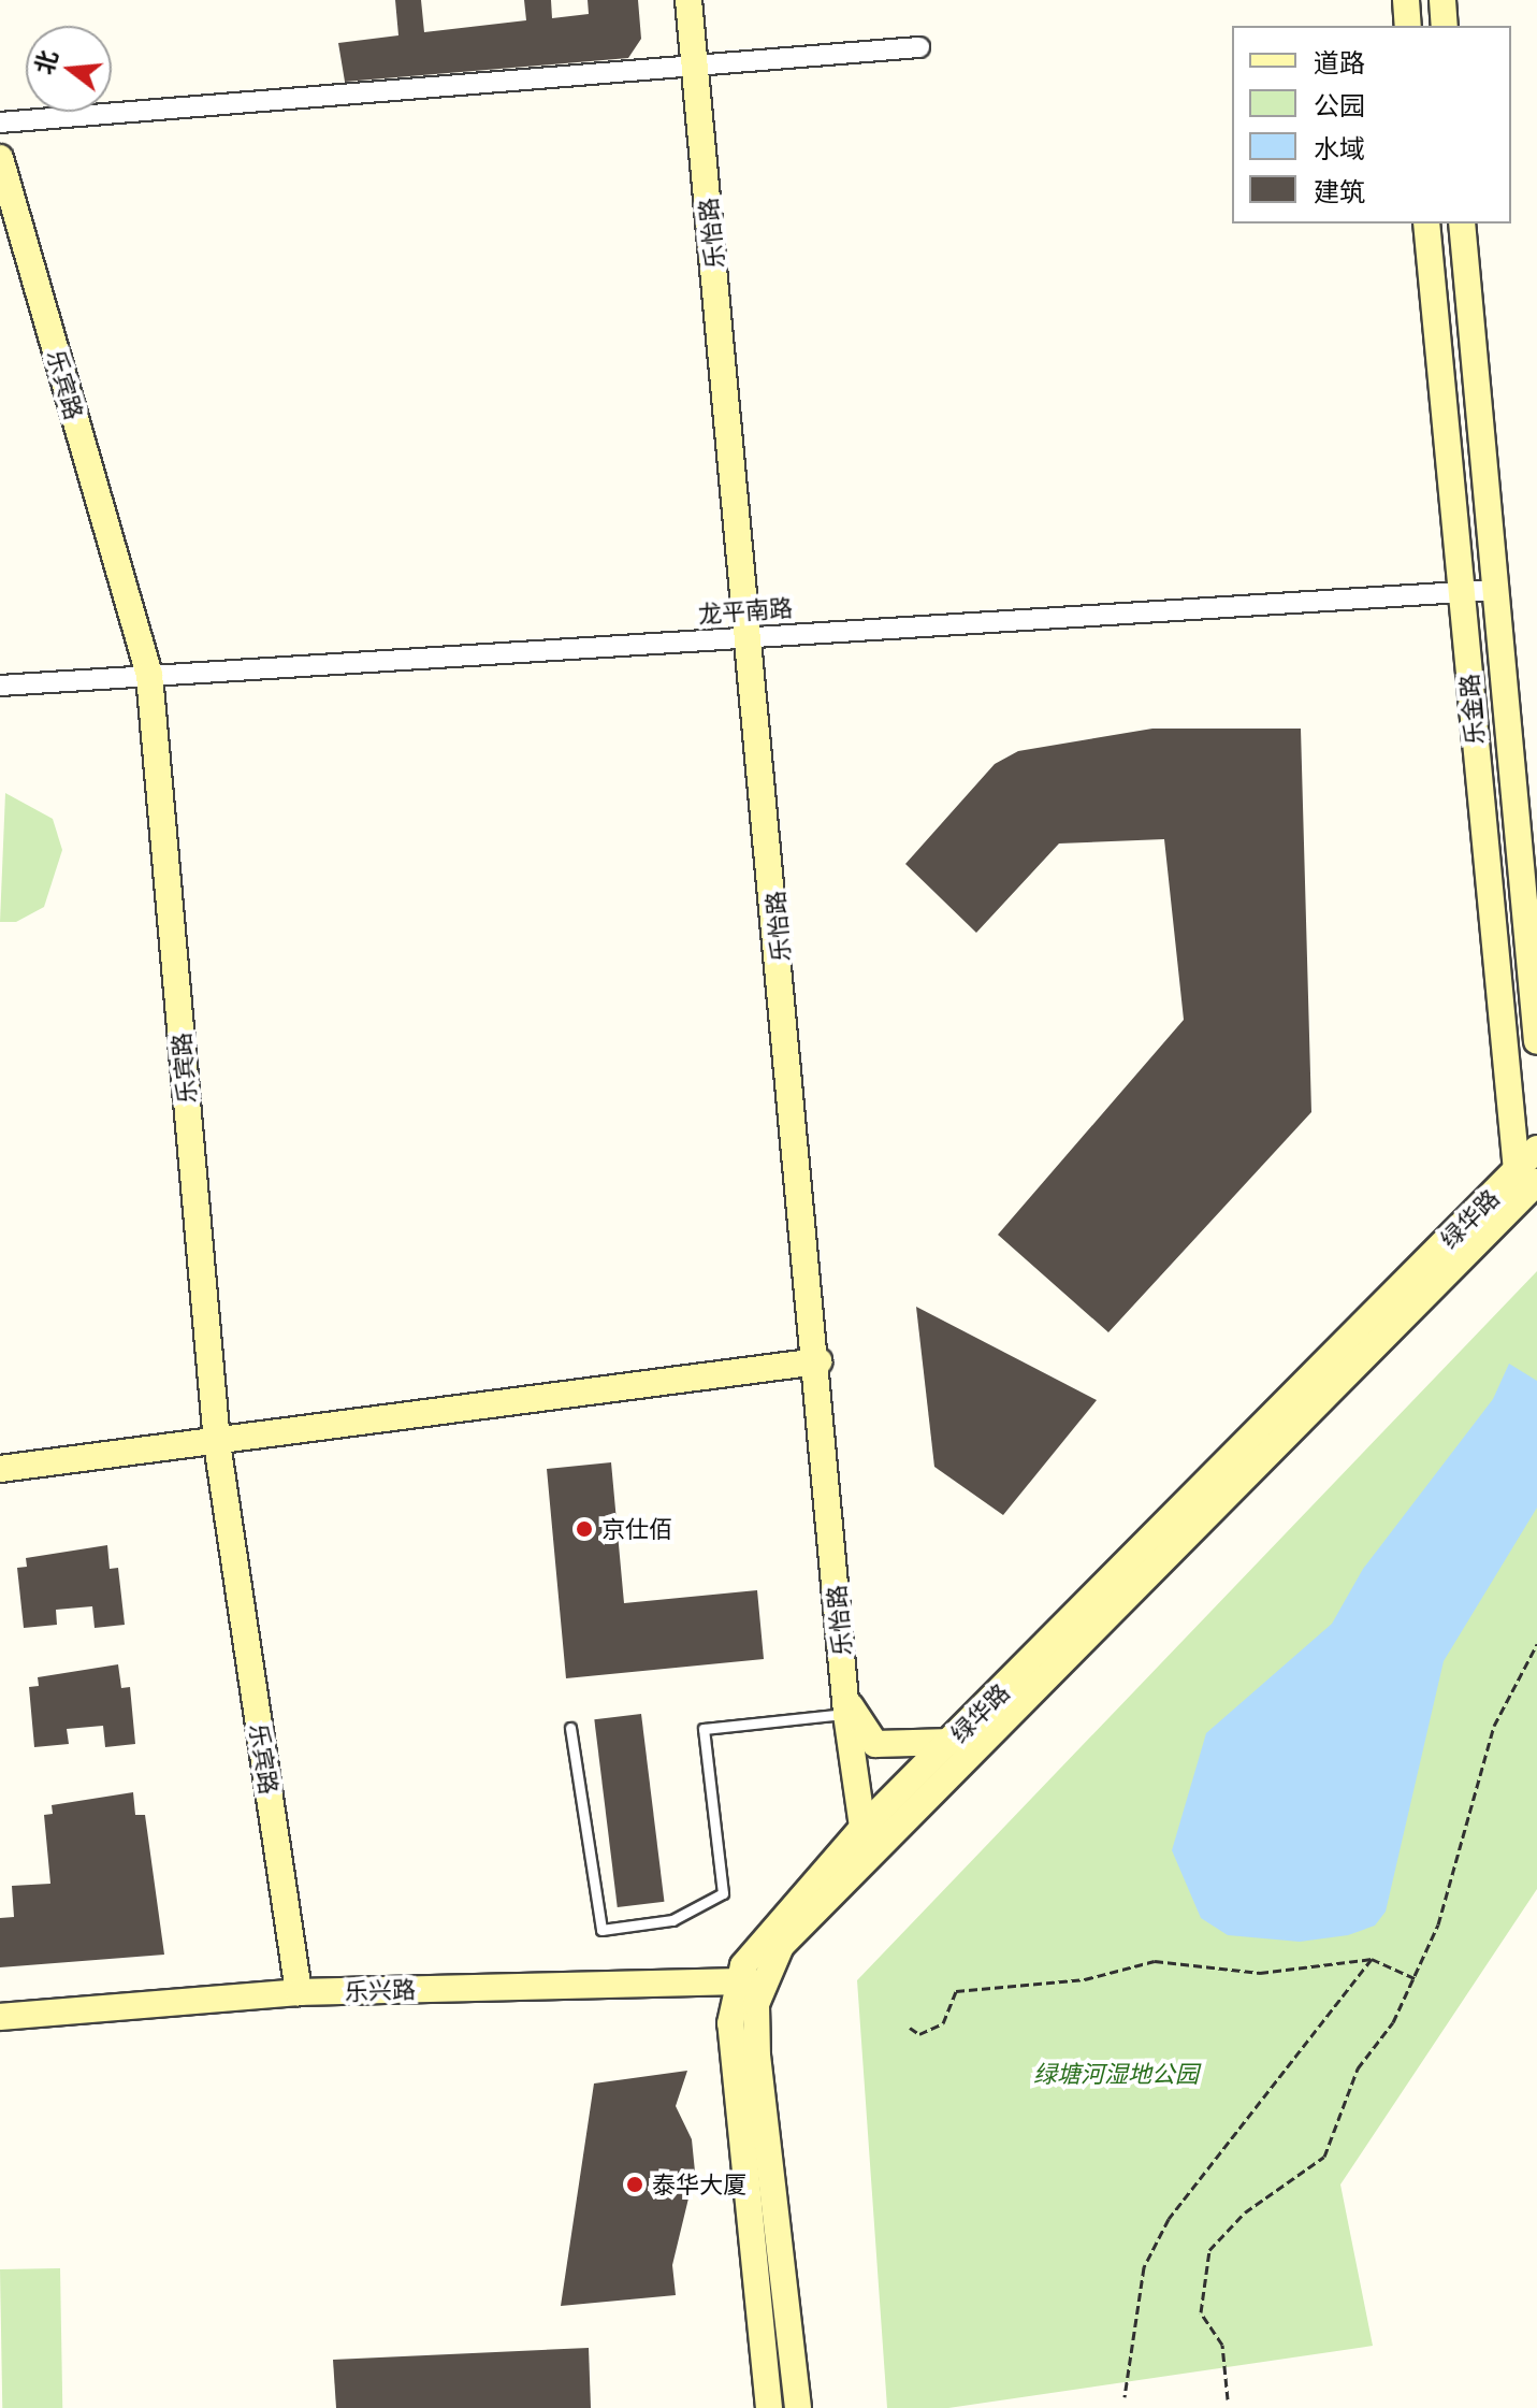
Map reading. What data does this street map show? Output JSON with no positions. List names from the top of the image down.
{
  "streets": {
    "street": [
      "乐怡路",
      "乐宾路",
      "龙平南路",
      "乐金路",
      "绿华路",
      "乐兴路"
    ]
  },
  "crossings": [
    ["乐怡路", "龙平南路"],
    ["乐怡路", "绿华路"],
    ["乐宾路", "龙平南路"],
    ["乐宾路", "乐兴路"],
    ["龙平南路", "乐金路"],
    ["乐金路", "绿华路"],
    ["绿华路", "乐兴路"]
  ],
  "parks": ["绿塘河湿地公园"],
  "places": ["京仕佰", "泰华大厦"],
  "legend": [
    "道路",
    "公园",
    "水域",
    "建筑"
  ],
  "north": "left"
}
